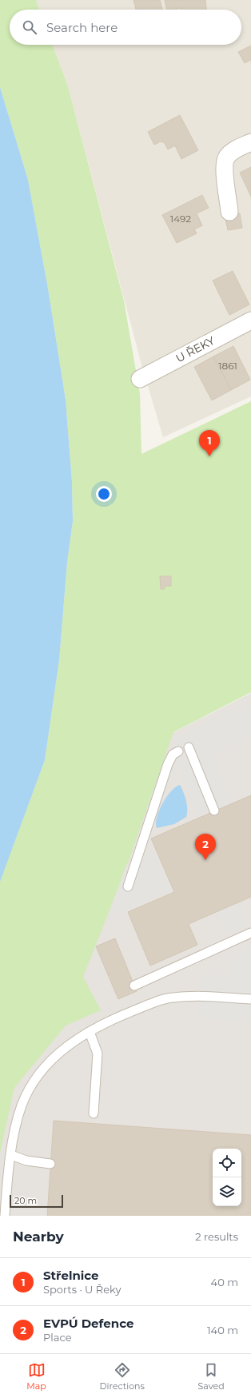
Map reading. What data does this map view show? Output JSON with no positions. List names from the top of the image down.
{
  "streets": {
    "street": ["U ŘEKY"]
  },
  "house_numbers": ["1492", "1861"],
  "scale_bar": "20 m",
  "page": {
    "search": "Search here",
    "pins": ["1", "2"],
    "scale": "20 m",
    "heading": ["Nearby", "2 results"],
    "list": [
      {
        "mark": "1",
        "name": "Střelnice",
        "note": "Sports · U Řeky",
        "value": "40 m"
      },
      {
        "mark": "2",
        "name": "EVPÚ Defence",
        "note": "Place",
        "value": "140 m"
      }
    ],
    "nav": ["Map", "Directions", "Saved"]
  }
}
